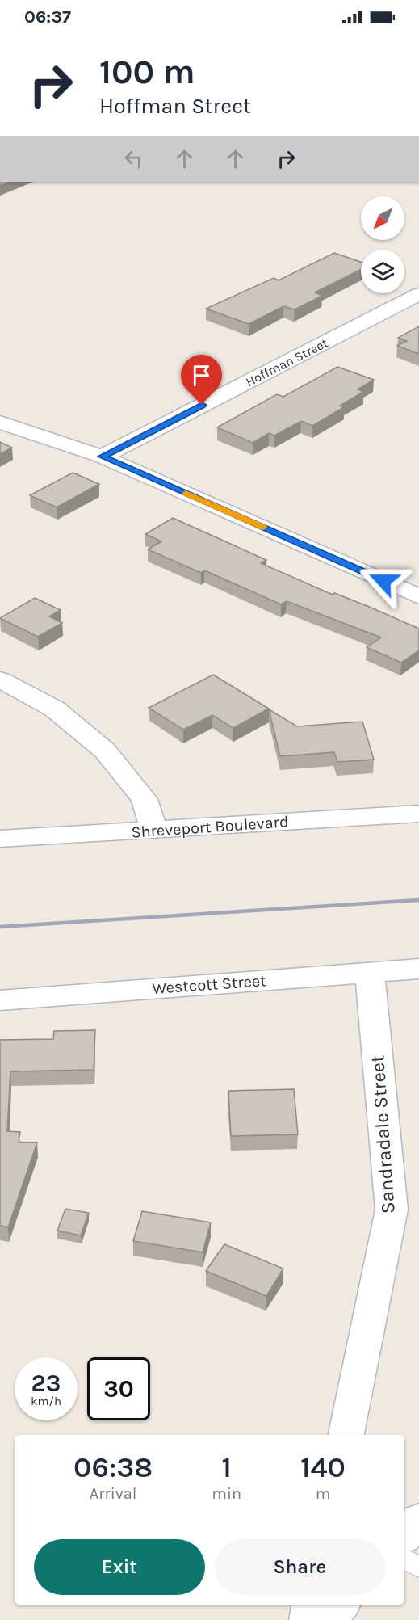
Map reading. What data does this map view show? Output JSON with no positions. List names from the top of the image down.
{
  "streets": {
    "street": [
      "Hoffman Street",
      "Shreveport Boulevard",
      "Westcott Street",
      "Sandradale Street"
    ]
  },
  "crossings": [
    ["Westcott Street", "Sandradale Street"]
  ],
  "north": "bottom left",
  "page": {
    "status": "06:37",
    "turn": ["100 m", "Hoffman Street"],
    "speed": "23 km/h",
    "limit": "30",
    "eta": [
      "06:38",
      "Arrival",
      "1",
      "min",
      "140",
      "m"
    ],
    "buttons": ["Exit", "Share"]
  }
}
